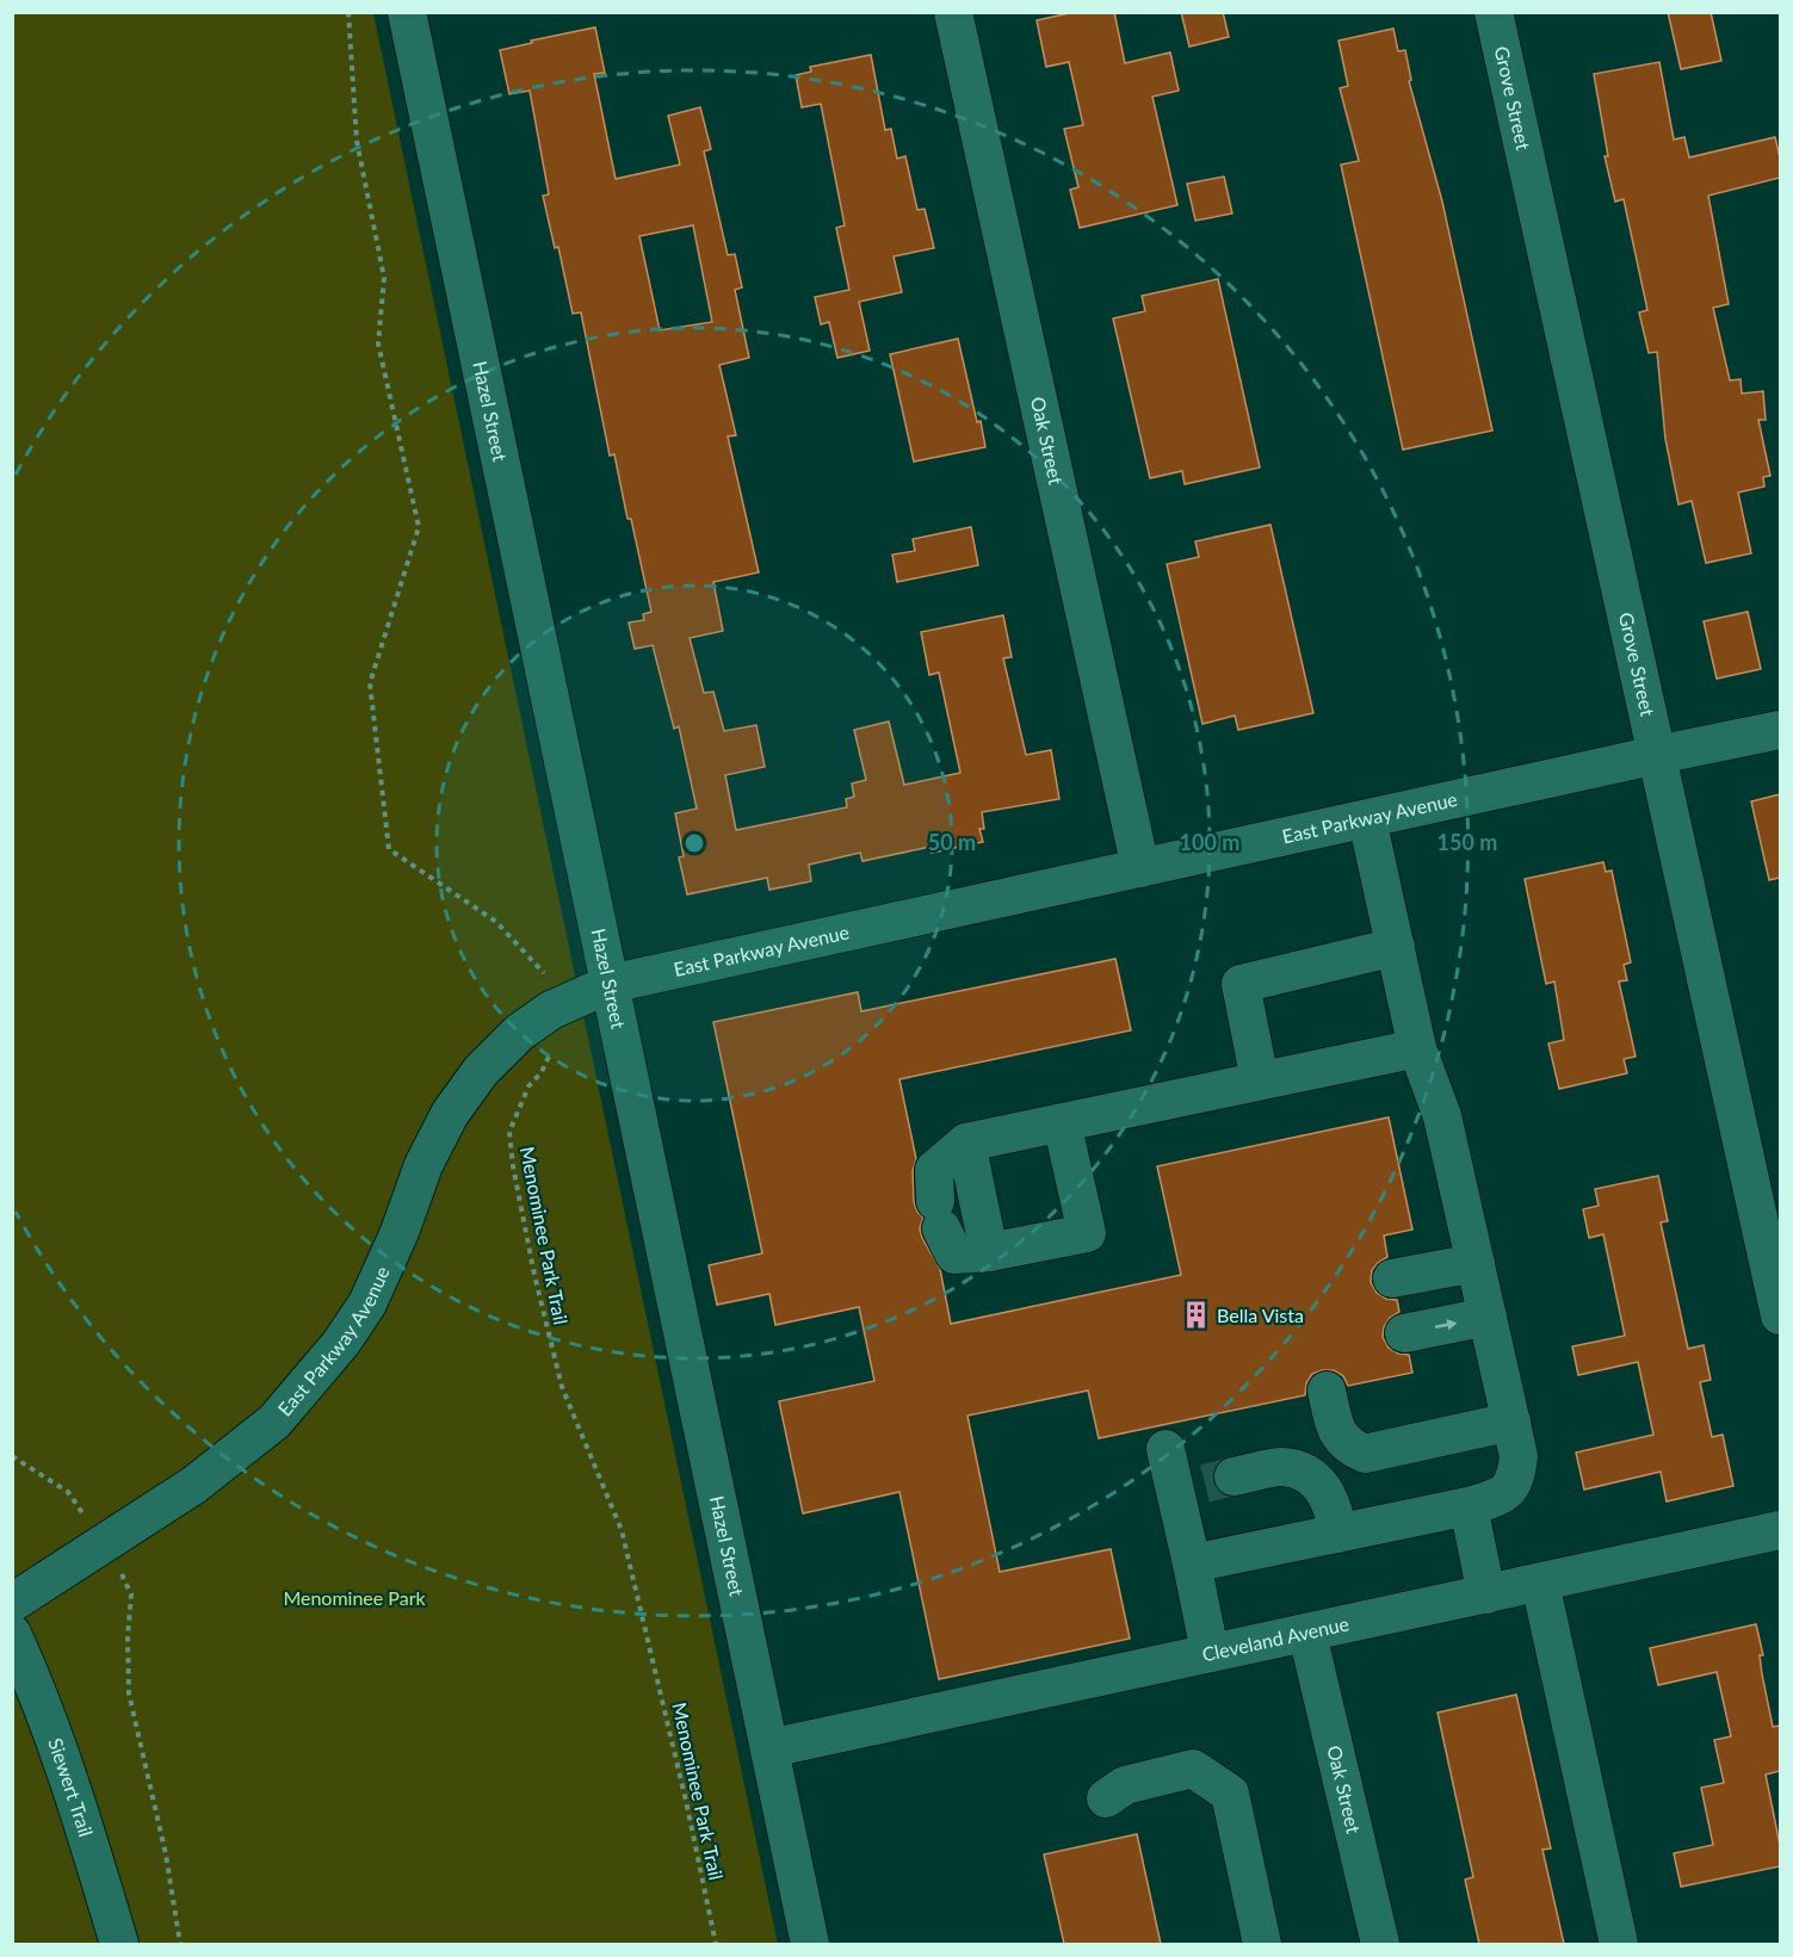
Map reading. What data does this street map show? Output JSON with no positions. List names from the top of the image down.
{
  "streets": {
    "street": [
      "Grove Street",
      "Hazel Street",
      "Oak Street",
      "East Parkway Avenue",
      "Cleveland Avenue",
      "Siewert Trail"
    ],
    "path": ["Menominee Park Trail"]
  },
  "crossings": [
    ["Grove Street", "East Parkway Avenue"],
    ["Hazel Street", "East Parkway Avenue"],
    ["Hazel Street", "Cleveland Avenue"],
    ["Oak Street", "East Parkway Avenue"],
    ["Oak Street", "Cleveland Avenue"],
    ["East Parkway Avenue", "Menominee Park Trail"]
  ],
  "parks": ["Menominee Park"],
  "places": {
    "building": ["Bella Vista"]
  },
  "rings": ["50 m", "100 m", "150 m"]
}
